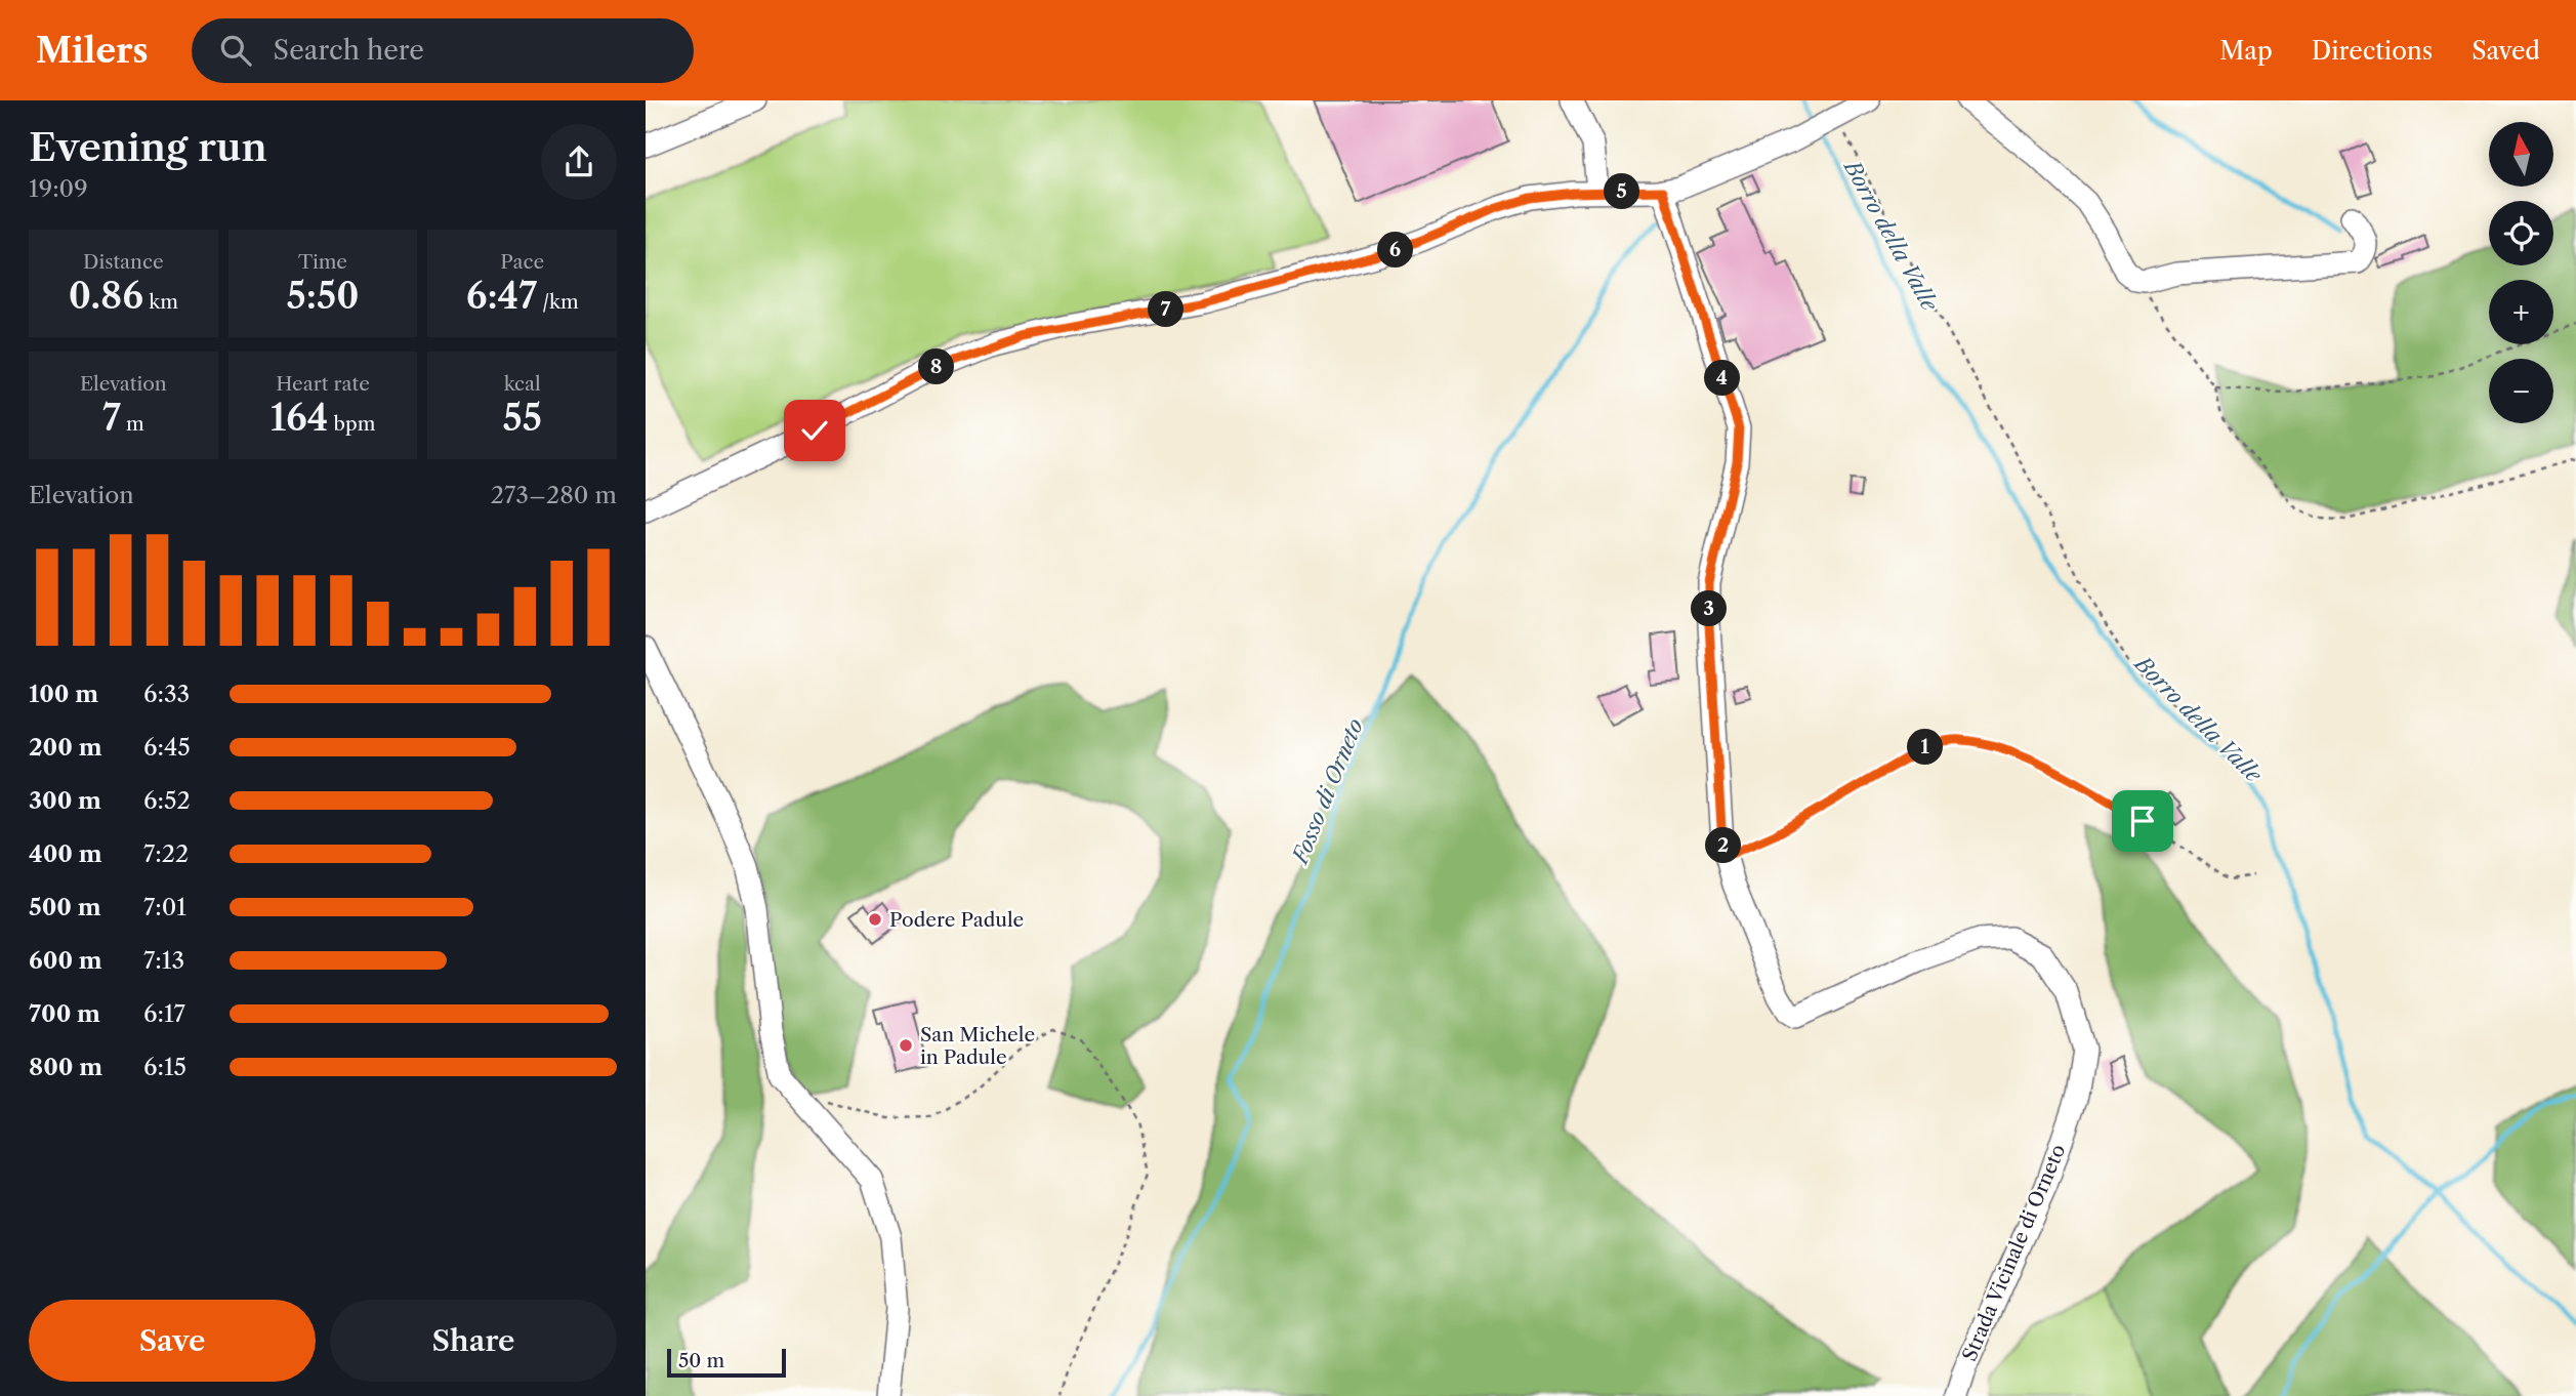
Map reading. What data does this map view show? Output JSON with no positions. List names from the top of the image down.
{
  "streets": {
    "street": ["Strada Vicinale di Orneto"]
  },
  "water": ["Borro della Valle", "Fosso di Orneto"],
  "places": ["Podere Padule", "San Michele in Padule"],
  "scale_bar": "50 m",
  "north": "top",
  "page": {
    "header": "Milers",
    "search": "Search here",
    "nav": ["Map", "Directions", "Saved"],
    "heading": ["Evening run", "19:09"],
    "map_buttons": ["+", "−"],
    "pins": [
      "5",
      "6",
      "7",
      "8",
      "4",
      "3",
      "1",
      "2"
    ],
    "stats": [
      ["Distance", "0.86 km"],
      ["Time", "5:50"],
      ["Pace", "6:47 /km"],
      ["Elevation", "7 m"],
      ["Heart rate", "164 bpm"],
      ["kcal", "55"]
    ],
    "chart": ["Elevation", "273–280 m"],
    "list": [
      {
        "name": "100 m",
        "note": "6:33"
      },
      {
        "name": "200 m",
        "note": "6:45"
      },
      {
        "name": "300 m",
        "note": "6:52"
      },
      {
        "name": "400 m",
        "note": "7:22"
      },
      {
        "name": "500 m",
        "note": "7:01"
      },
      {
        "name": "600 m",
        "note": "7:13"
      },
      {
        "name": "700 m",
        "note": "6:17"
      },
      {
        "name": "800 m",
        "note": "6:15"
      }
    ],
    "buttons": ["Save", "Share"],
    "scale": "50 m"
  }
}
